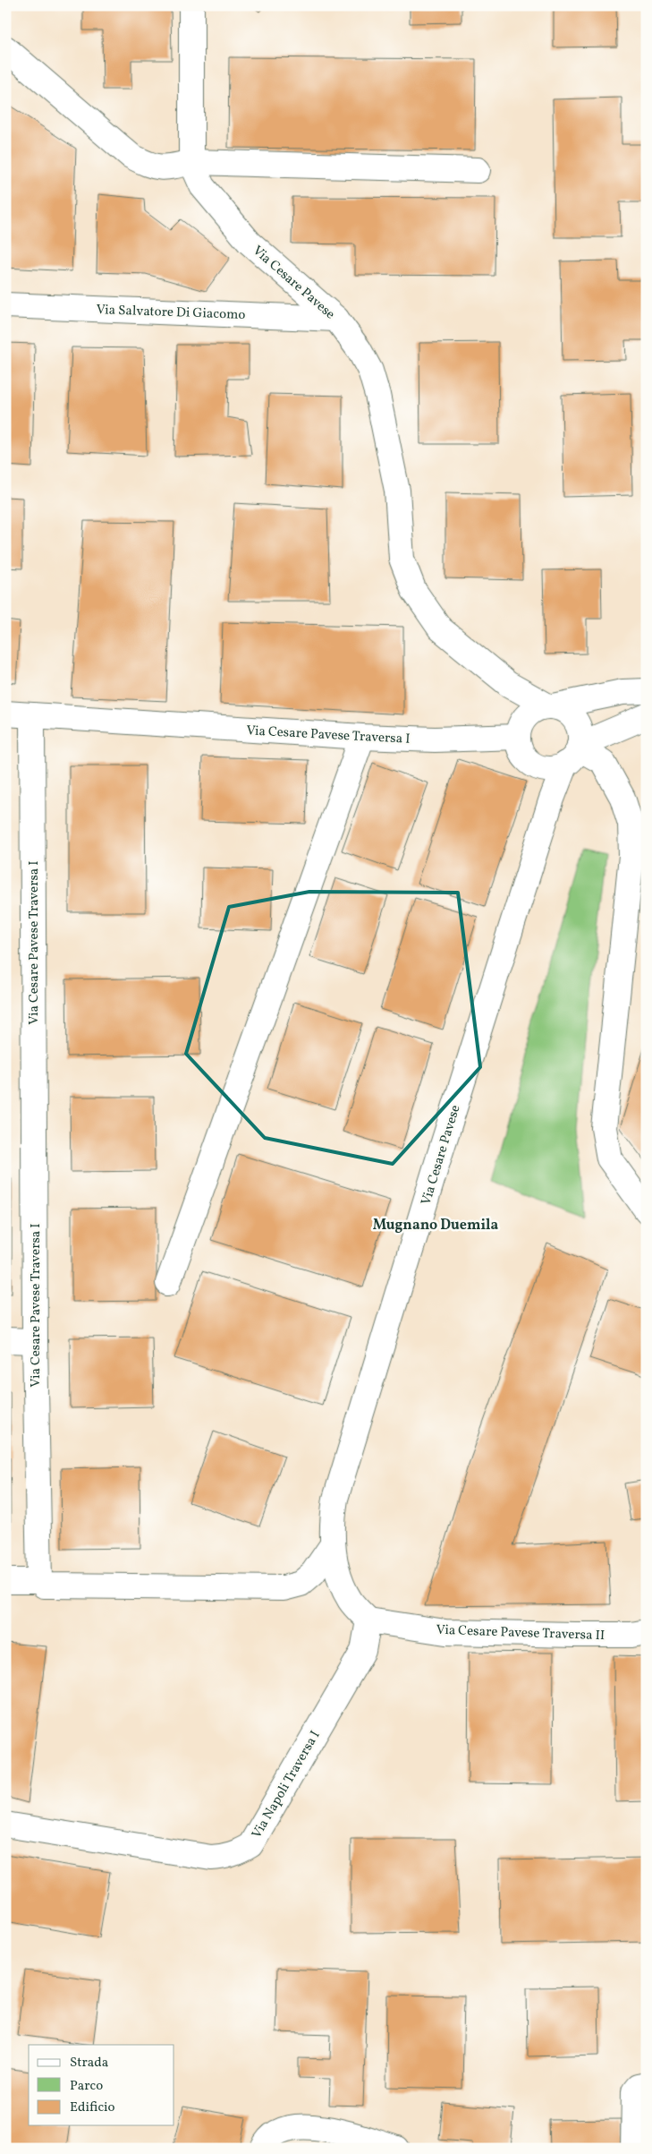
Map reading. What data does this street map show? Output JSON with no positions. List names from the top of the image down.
{
  "streets": {
    "street": [
      "Via Cesare Pavese",
      "Via Salvatore Di Giacomo",
      "Via Cesare Pavese Traversa I",
      "Via Cesare Pavese Traversa II",
      "Via Napoli Traversa I"
    ]
  },
  "crossings": [
    ["Via Cesare Pavese", "Via Salvatore Di Giacomo"],
    ["Via Cesare Pavese", "Via Cesare Pavese Traversa I"],
    ["Via Cesare Pavese", "Via Cesare Pavese Traversa II"],
    ["Via Cesare Pavese", "Via Napoli Traversa I"],
    ["Via Cesare Pavese Traversa II", "Via Napoli Traversa I"]
  ],
  "districts": ["Mugnano Duemila"],
  "legend": ["Strada", "Parco", "Edificio"]
}
